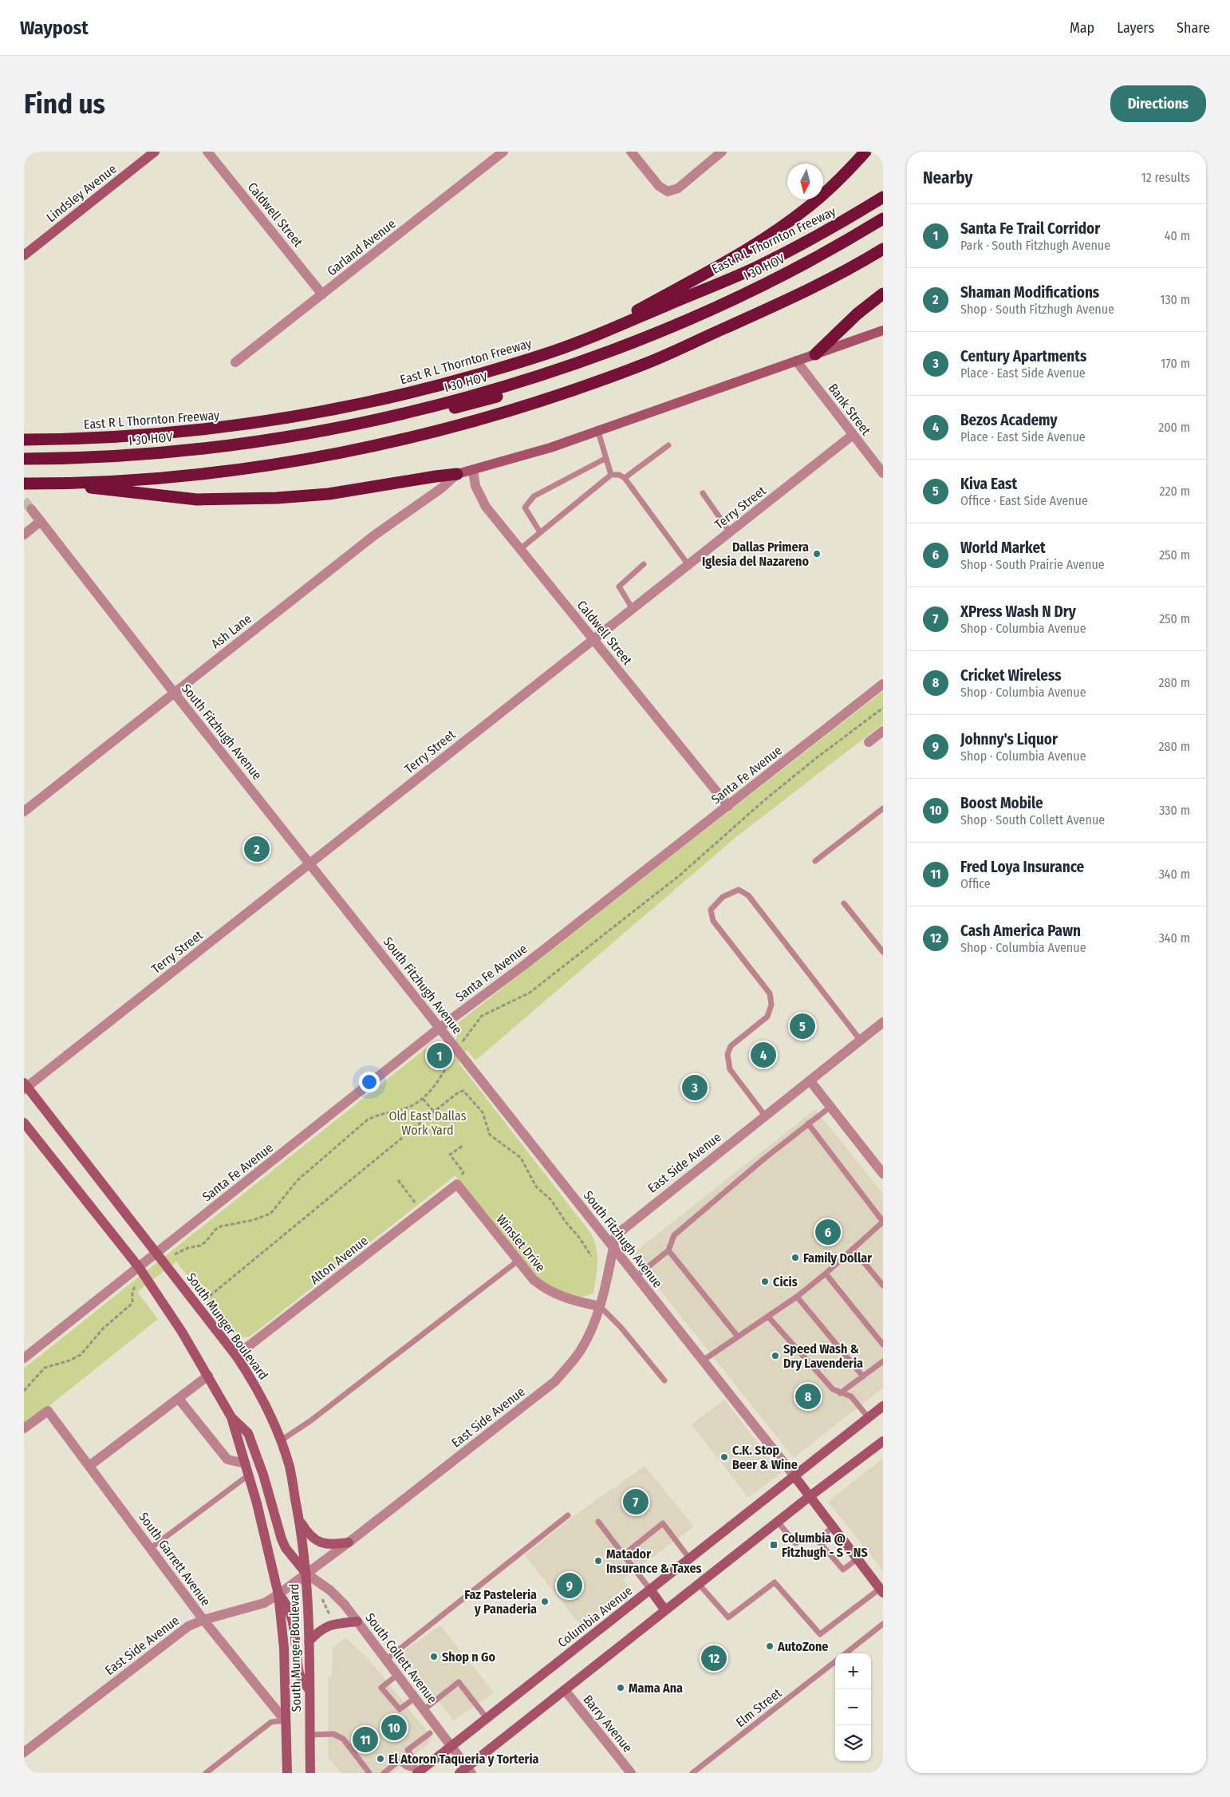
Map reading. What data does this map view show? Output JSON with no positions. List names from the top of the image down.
{
  "streets": {
    "highway": ["East R L Thornton Freeway", "I 30 HOV"],
    "main road": ["Lindsley Avenue", "South Munger Boulevard", "Columbia Avenue"],
    "street": [
      "Caldwell Street",
      "Garland Avenue",
      "Bank Street",
      "Terry Street",
      "Ash Lane",
      "South Fitzhugh Avenue",
      "Santa Fe Avenue",
      "East Side Avenue",
      "Winslet Drive",
      "Alton Avenue",
      "South Garrett Avenue",
      "South Collett Avenue",
      "Barry Avenue"
    ],
    "lane": ["Elm Street"]
  },
  "crossings": [
    ["Caldwell Street", "Garland Avenue"],
    ["Caldwell Street", "Terry Street"],
    ["Caldwell Street", "Santa Fe Avenue"],
    ["Bank Street", "Terry Street"],
    ["Terry Street", "South Fitzhugh Avenue"],
    ["Terry Street", "South Munger Boulevard"],
    ["Ash Lane", "South Fitzhugh Avenue"],
    ["South Fitzhugh Avenue", "Santa Fe Avenue"],
    ["South Fitzhugh Avenue", "East Side Avenue"],
    ["South Fitzhugh Avenue", "Columbia Avenue"],
    ["Santa Fe Avenue", "South Munger Boulevard"],
    ["East Side Avenue", "Winslet Drive"],
    ["East Side Avenue", "South Munger Boulevard"],
    ["East Side Avenue", "South Garrett Avenue"],
    ["East Side Avenue", "South Collett Avenue"],
    ["Winslet Drive", "Alton Avenue"],
    ["Alton Avenue", "South Munger Boulevard"],
    ["South Munger Boulevard", "South Garrett Avenue"],
    ["South Munger Boulevard", "South Collett Avenue"],
    ["Columbia Avenue", "South Collett Avenue"]
  ],
  "parks": ["Old East Dallas Work Yard"],
  "places": {
    "other": [
      "Dallas Primera Iglesia del Nazareno",
      "Family Dollar",
      "Cicis",
      "Speed Wash & Dry Lavenderia",
      "C.K. Stop Beer & Wine",
      "Matador Insurance & Taxes",
      "Faz Pasteleria y Panaderia",
      "AutoZone",
      "Shop n Go",
      "Mama Ana",
      "El Atoron Taqueria y Torteria"
    ],
    "transit": ["Columbia @ Fitzhugh - S - NS"]
  },
  "north": "bottom",
  "page": {
    "header": "Waypost",
    "nav": ["Map", "Layers", "Share"],
    "buttons": "Directions",
    "title": "Find us",
    "heading": ["Nearby", "12 results"],
    "list": [
      {
        "mark": "1",
        "name": "Santa Fe Trail Corridor",
        "note": "Park · South Fitzhugh Avenue",
        "value": "40 m"
      },
      {
        "mark": "2",
        "name": "Shaman Modifications",
        "note": "Shop · South Fitzhugh Avenue",
        "value": "130 m"
      },
      {
        "mark": "3",
        "name": "Century Apartments",
        "note": "Place · East Side Avenue",
        "value": "170 m"
      },
      {
        "mark": "4",
        "name": "Bezos Academy",
        "note": "Place · East Side Avenue",
        "value": "200 m"
      },
      {
        "mark": "5",
        "name": "Kiva East",
        "note": "Office · East Side Avenue",
        "value": "220 m"
      },
      {
        "mark": "6",
        "name": "World Market",
        "note": "Shop · South Prairie Avenue",
        "value": "250 m"
      },
      {
        "mark": "7",
        "name": "XPress Wash N Dry",
        "note": "Shop · Columbia Avenue",
        "value": "250 m"
      },
      {
        "mark": "8",
        "name": "Cricket Wireless",
        "note": "Shop · Columbia Avenue",
        "value": "280 m"
      },
      {
        "mark": "9",
        "name": "Johnny's Liquor",
        "note": "Shop · Columbia Avenue",
        "value": "280 m"
      },
      {
        "mark": "10",
        "name": "Boost Mobile",
        "note": "Shop · South Collett Avenue",
        "value": "330 m"
      },
      {
        "mark": "11",
        "name": "Fred Loya Insurance",
        "note": "Office",
        "value": "340 m"
      },
      {
        "mark": "12",
        "name": "Cash America Pawn",
        "note": "Shop · Columbia Avenue",
        "value": "340 m"
      }
    ],
    "pins": [
      "2",
      "5",
      "4",
      "1",
      "3",
      "6",
      "8",
      "7",
      "9",
      "12",
      "10",
      "11"
    ],
    "map_buttons": ["+", "−"]
  }
}
